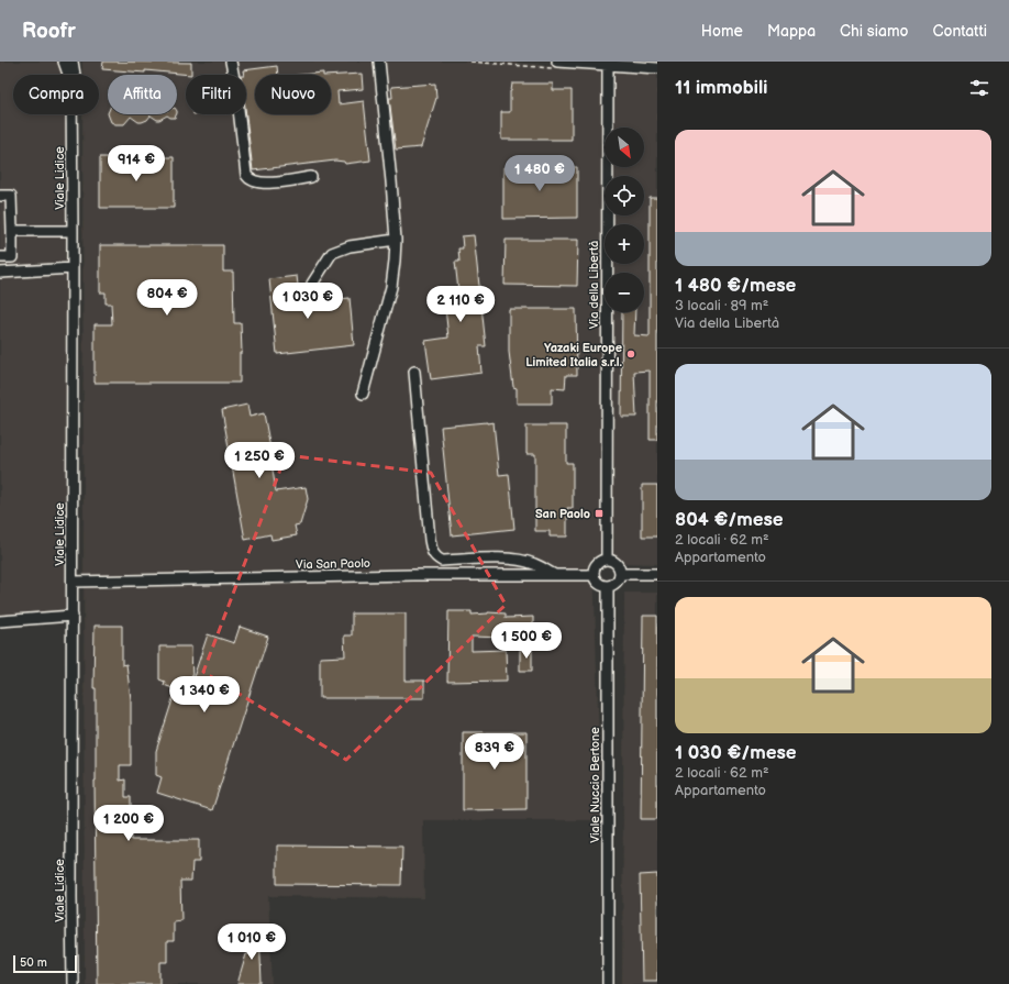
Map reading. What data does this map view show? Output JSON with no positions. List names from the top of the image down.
{
  "streets": {
    "street": [
      "Viale Lidice",
      "Via della Libertà",
      "Via San Paolo",
      "Viale Nuccio Bertone"
    ]
  },
  "crossings": [
    ["Viale Lidice", "Via San Paolo"],
    ["Via della Libertà", "Via San Paolo"],
    ["Via della Libertà", "Viale Nuccio Bertone"],
    ["Via San Paolo", "Viale Nuccio Bertone"]
  ],
  "places": {
    "other": ["Yazaki Europe Limited Italia s.r.l."],
    "transit": ["San Paolo"]
  },
  "scale_bar": "50 m",
  "north": "bottom right",
  "page": {
    "header": "Roofr",
    "nav": [
      "Home",
      "Mappa",
      "Chi siamo",
      "Contatti"
    ],
    "heading": "11 immobili",
    "chip": [
      "Compra",
      "Affitta",
      "Filtri",
      "Nuovo"
    ],
    "list": [
      {
        "name": "1 480 €/mese",
        "note": "3 locali · 89 m² · Via della Libertà"
      },
      {
        "name": "804 €/mese",
        "note": "2 locali · 62 m² · Appartamento"
      },
      {
        "name": "1 030 €/mese",
        "note": "2 locali · 62 m² · Appartamento"
      }
    ],
    "map_buttons": ["+", "−"],
    "price": [
      "914 €",
      "1 480 €",
      "804 €",
      "1 030 €",
      "2 110 €",
      "1 250 €",
      "1 500 €",
      "1 340 €",
      "839 €",
      "1 200 €",
      "1 010 €"
    ],
    "scale": "50 m"
  }
}
